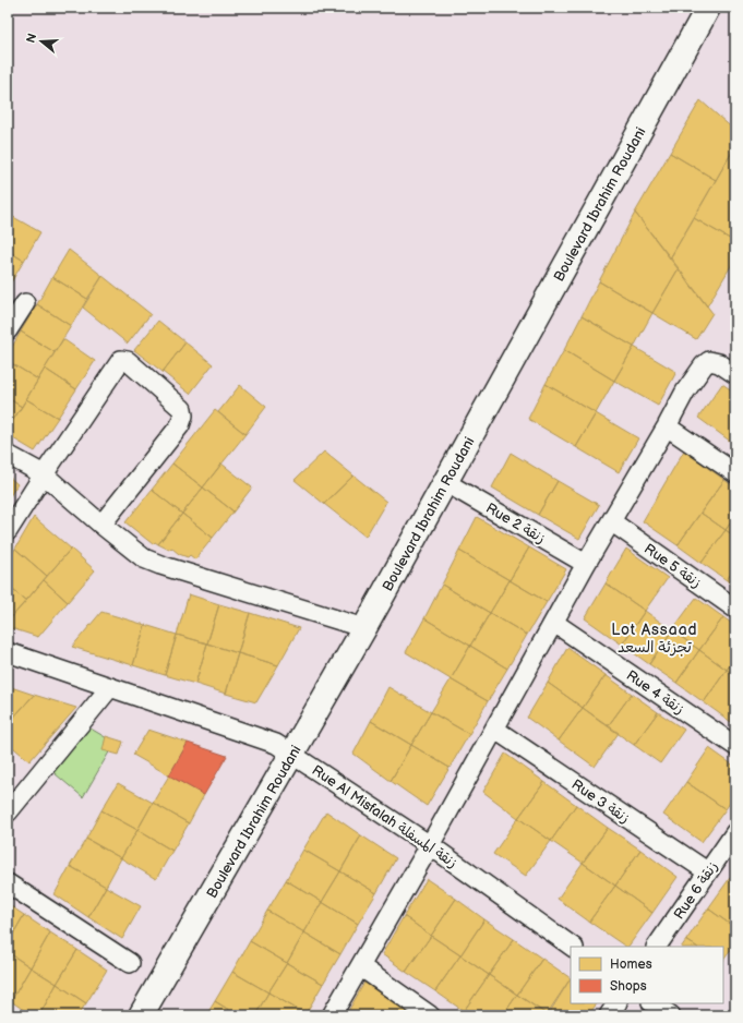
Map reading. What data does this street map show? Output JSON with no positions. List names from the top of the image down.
{
  "streets": {
    "street": [
      "Boulevard Ibrahim Roudani",
      "Rue 2 زنقة",
      "Rue 5 زنقة",
      "Rue 4 زنقة",
      "Rue 3 زنقة",
      "Rue Al Misfalah زنقة المسفلة",
      "Rue 6 زنقة"
    ]
  },
  "crossings": [
    ["Boulevard Ibrahim Roudani", "Rue 2 زنقة"],
    ["Boulevard Ibrahim Roudani", "Rue Al Misfalah زنقة المسفلة"],
    ["Rue 3 زنقة", "Rue 6 زنقة"]
  ],
  "districts": ["Lot Assaad تجزئة السعد"],
  "legend": ["Homes", "Shops"],
  "north": "left"
}
